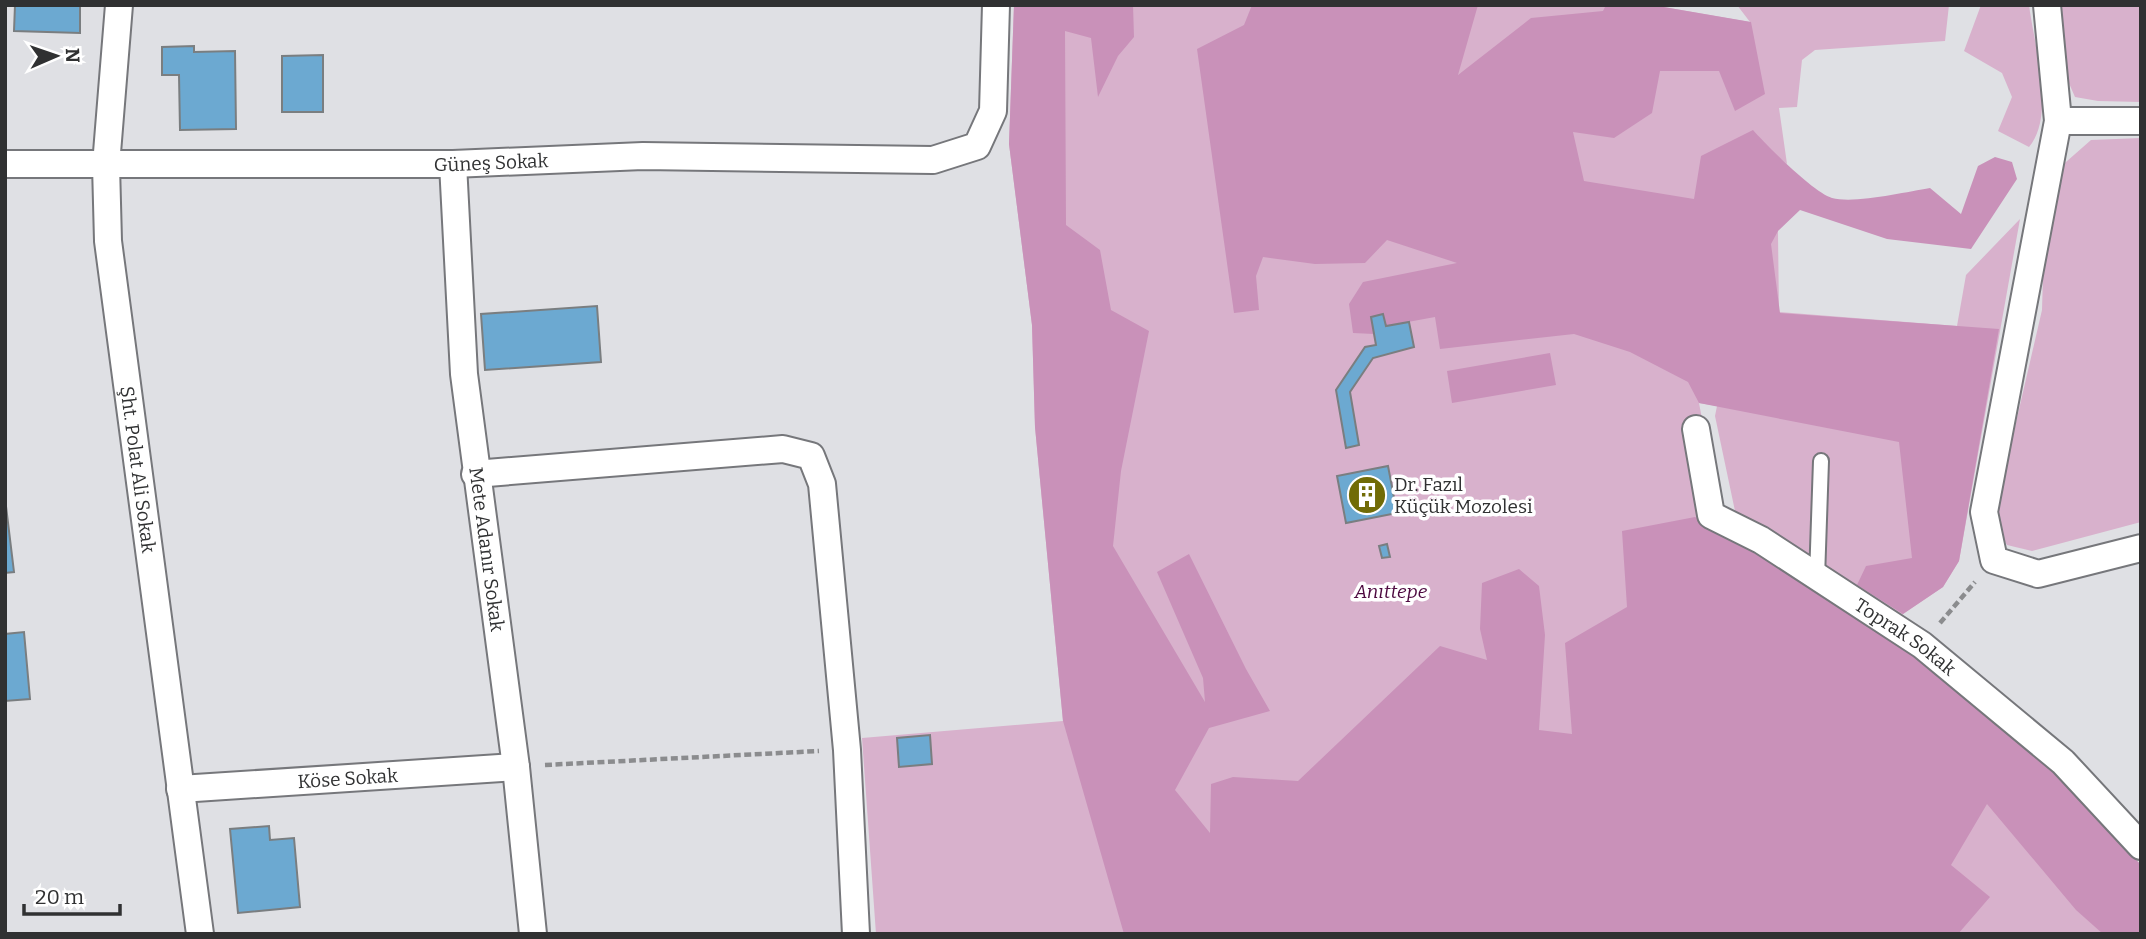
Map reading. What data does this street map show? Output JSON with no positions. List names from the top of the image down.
{
  "streets": {
    "street": [
      "Güneş Sokak",
      "Şht. Polat Ali Sokak",
      "Mete Adanır Sokak",
      "Toprak Sokak",
      "Köse Sokak"
    ]
  },
  "crossings": [
    ["Güneş Sokak", "Şht. Polat Ali Sokak"],
    ["Güneş Sokak", "Mete Adanır Sokak"],
    ["Şht. Polat Ali Sokak", "Köse Sokak"],
    ["Mete Adanır Sokak", "Köse Sokak"]
  ],
  "parks": ["Anıttepe"],
  "places": {
    "building": ["Dr. Fazıl Küçük Mozolesi"]
  },
  "scale_bar": "20 m",
  "north": "right"
}
